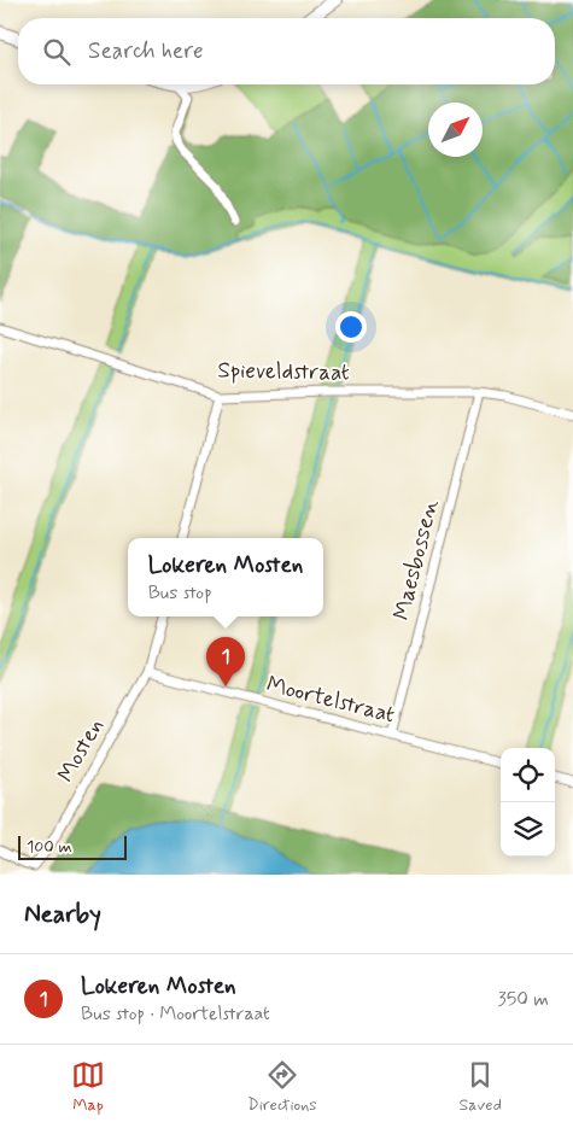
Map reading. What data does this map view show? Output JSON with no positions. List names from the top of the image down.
{
  "streets": {
    "street": [
      "Spieveldstraat",
      "Maesbossen",
      "Moortelstraat",
      "Mosten"
    ]
  },
  "crossings": [
    ["Spieveldstraat", "Maesbossen"],
    ["Maesbossen", "Moortelstraat"],
    ["Moortelstraat", "Mosten"]
  ],
  "scale_bar": "100 m",
  "north": "top right",
  "page": {
    "search": "Search here",
    "popup": ["Lokeren Mosten", "Bus stop"],
    "pins": "1",
    "scale": "100 m",
    "heading": "Nearby",
    "list": [
      {
        "mark": "1",
        "name": "Lokeren Mosten",
        "note": "Bus stop · Moortelstraat",
        "value": "350 m"
      }
    ],
    "nav": ["Map", "Directions", "Saved"]
  }
}
